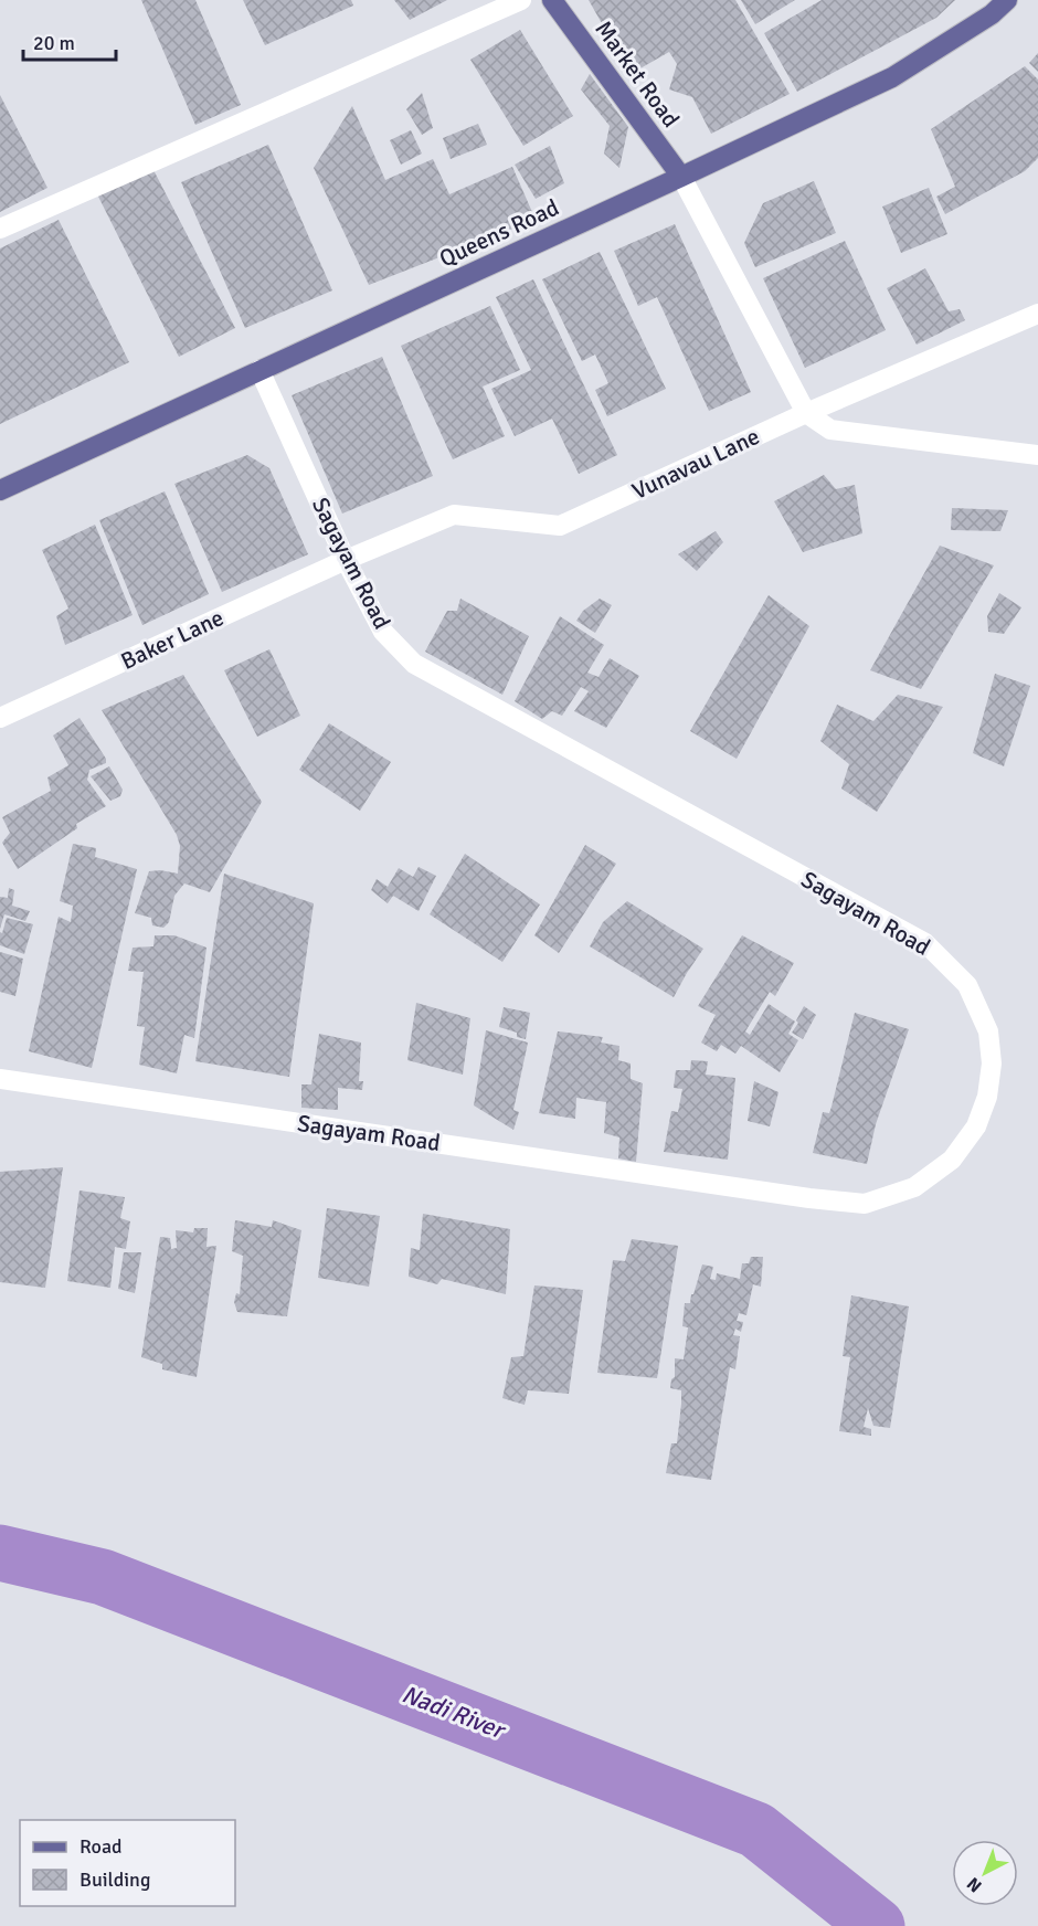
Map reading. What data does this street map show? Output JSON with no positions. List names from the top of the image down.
{
  "streets": {
    "main road": ["Market Road", "Queens Road"],
    "street": ["Vunavau Lane", "Sagayam Road", "Baker Lane"]
  },
  "crossings": [
    ["Market Road", "Queens Road"],
    ["Queens Road", "Sagayam Road"],
    ["Vunavau Lane", "Sagayam Road"],
    ["Vunavau Lane", "Baker Lane"],
    ["Sagayam Road", "Baker Lane"]
  ],
  "water": ["Nadi River"],
  "legend": ["Road", "Building"],
  "scale_bar": "20 m",
  "north": "bottom left"
}
